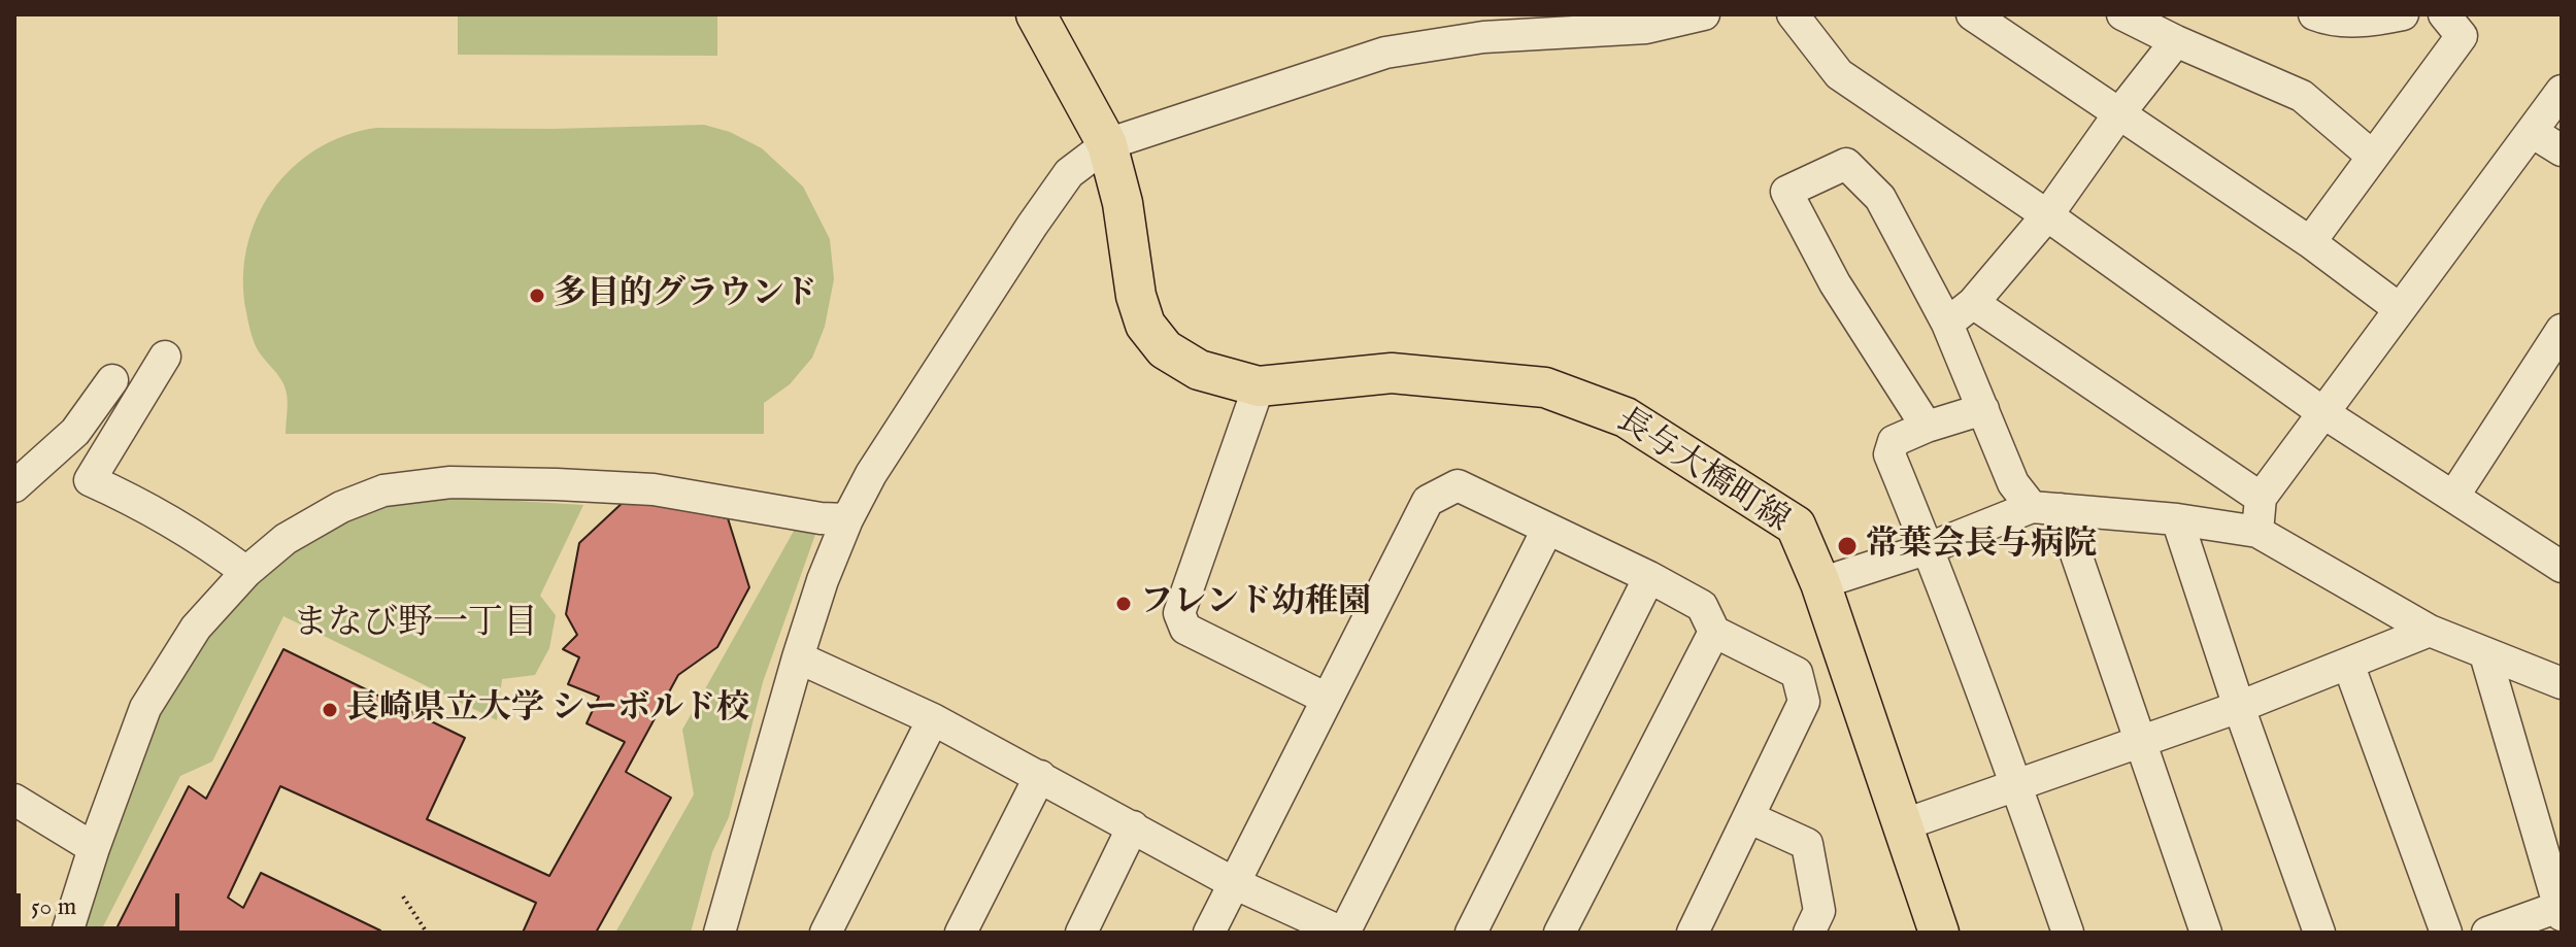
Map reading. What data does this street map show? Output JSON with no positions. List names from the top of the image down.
{
  "streets": {
    "main road": ["長与大橋町線"]
  },
  "districts": ["まなび野一丁目"],
  "places": [
    "多目的グラウンド",
    "常葉会長与病院",
    "フレンド幼稚園",
    "長崎県立大学 シーボルド校"
  ],
  "scale_bar": "50 m"
}
